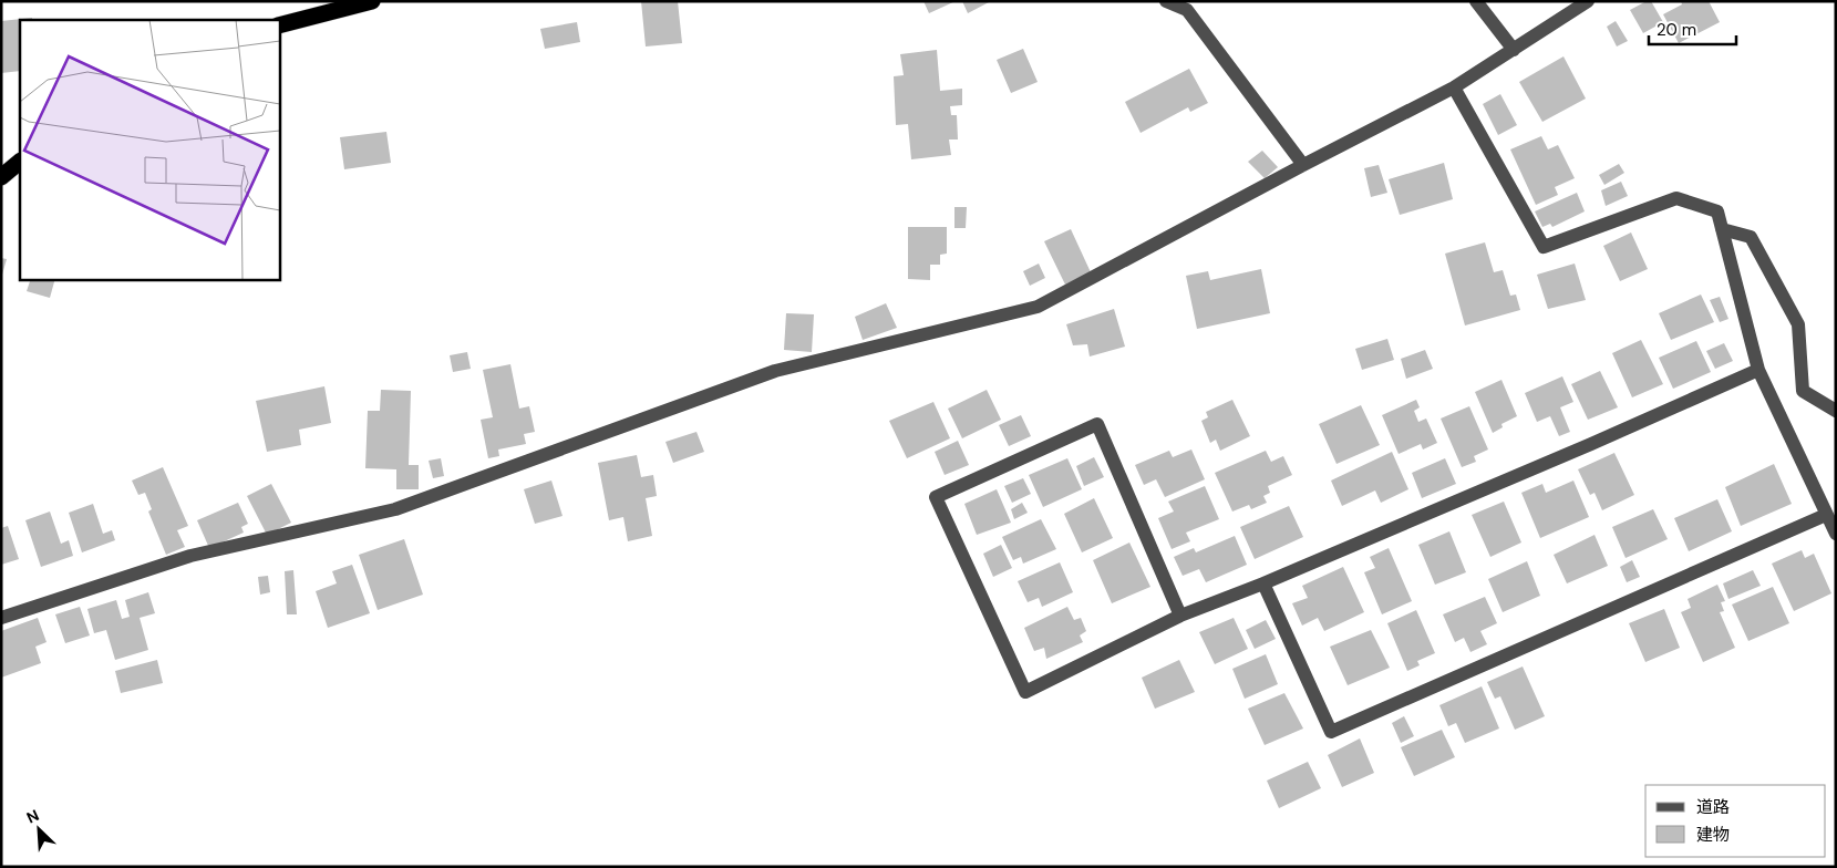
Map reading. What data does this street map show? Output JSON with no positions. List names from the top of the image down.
{
  "legend": ["道路", "建物"],
  "scale_bar": "20 m",
  "north": "top left"
}
